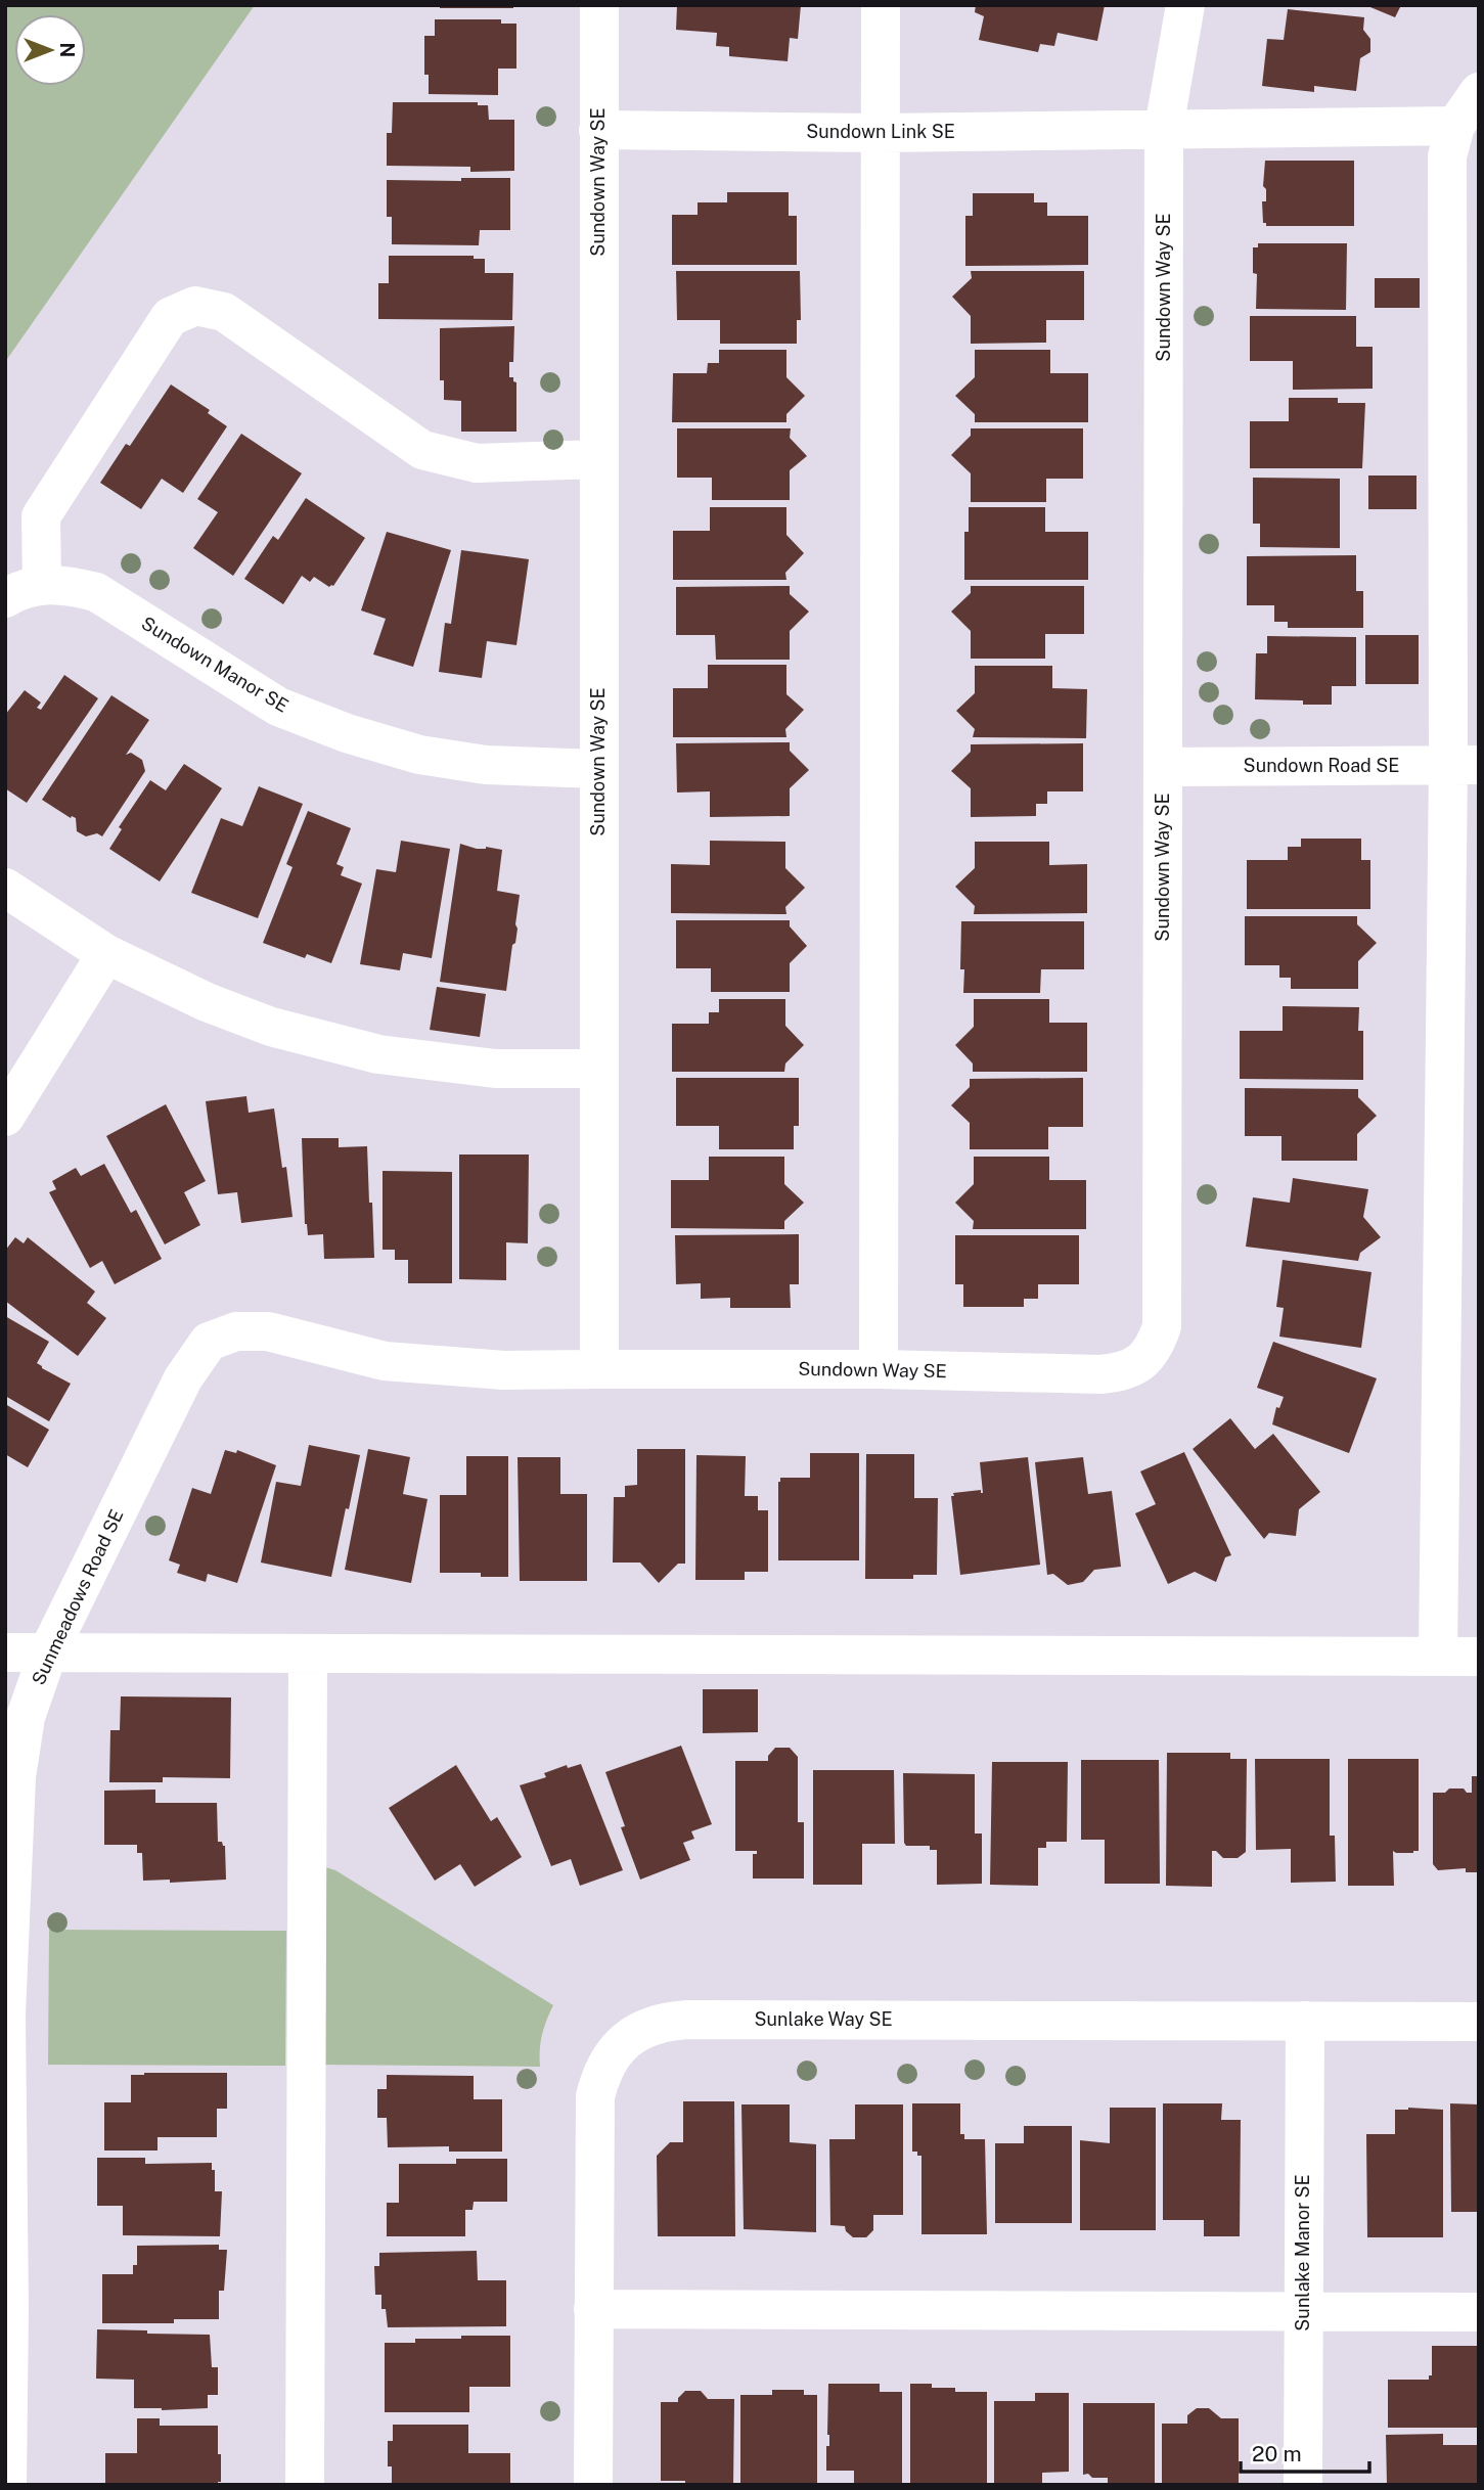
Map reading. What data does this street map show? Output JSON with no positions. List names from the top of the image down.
{
  "streets": {
    "street": [
      "Sundown Link SE",
      "Sundown Way SE",
      "Sundown Manor SE",
      "Sundown Road SE",
      "Sunmeadows Road SE",
      "Sunlake Way SE",
      "Sunlake Manor SE"
    ]
  },
  "crossings": [
    ["Sundown Link SE", "Sundown Way SE"],
    ["Sundown Way SE", "Sundown Manor SE"],
    ["Sundown Way SE", "Sundown Road SE"],
    ["Sundown Way SE", "Sunmeadows Road SE"],
    ["Sunlake Way SE", "Sunlake Manor SE"]
  ],
  "scale_bar": "20 m",
  "north": "right"
}
